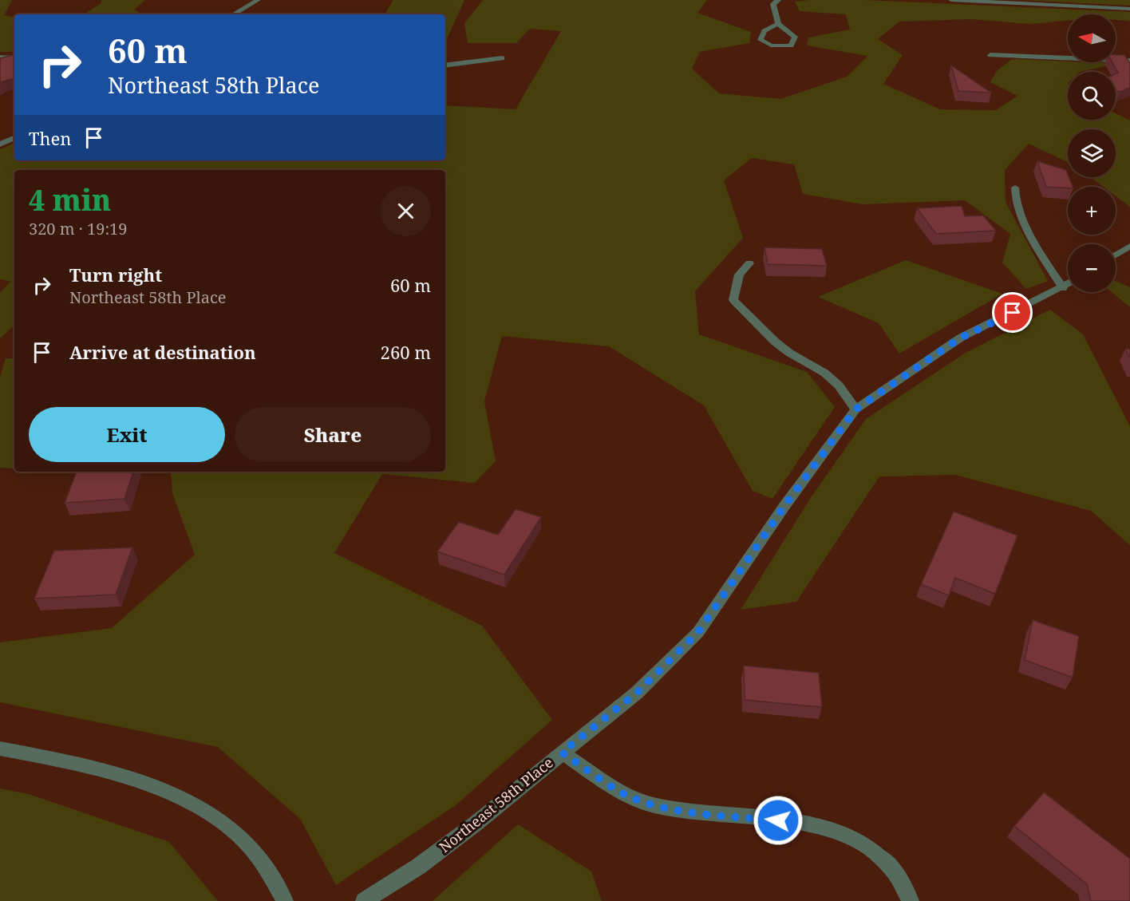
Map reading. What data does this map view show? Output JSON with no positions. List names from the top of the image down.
{
  "streets": {
    "street": ["Northeast 58th Place"]
  },
  "north": "left",
  "page": {
    "map_buttons": ["+", "−"],
    "turn": ["60 m", "Northeast 58th Place"],
    "then": "Then",
    "heading": ["4 min", "320 m · 19:19"],
    "list": [
      {
        "name": "Turn right",
        "note": "Northeast 58th Place",
        "value": "60 m"
      },
      {
        "name": "Arrive at destination",
        "value": "260 m"
      }
    ],
    "buttons": ["Exit", "Share"]
  }
}
